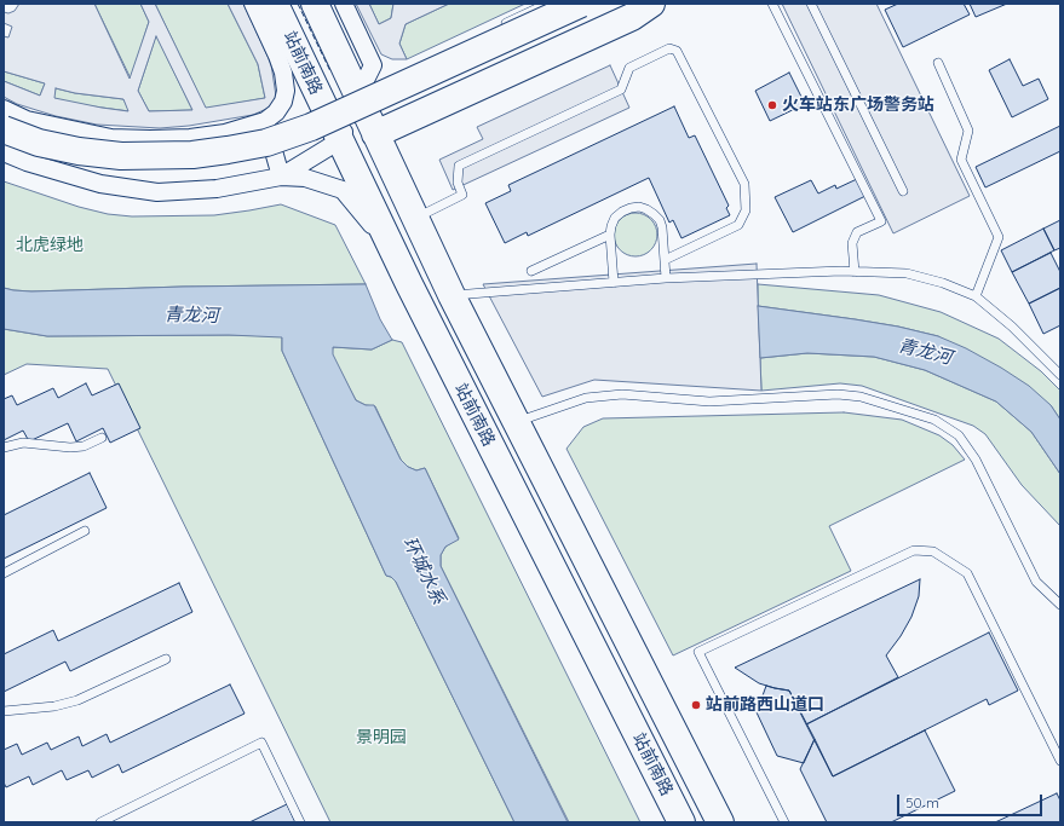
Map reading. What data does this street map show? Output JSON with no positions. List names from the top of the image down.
{
  "streets": {
    "main road": ["站前南路"]
  },
  "water": ["青龙河", "环城水系"],
  "parks": ["北虎绿地", "景明园"],
  "places": ["火车站东广场警务站", "站前路西山道口"],
  "scale_bar": "50 m"
}
